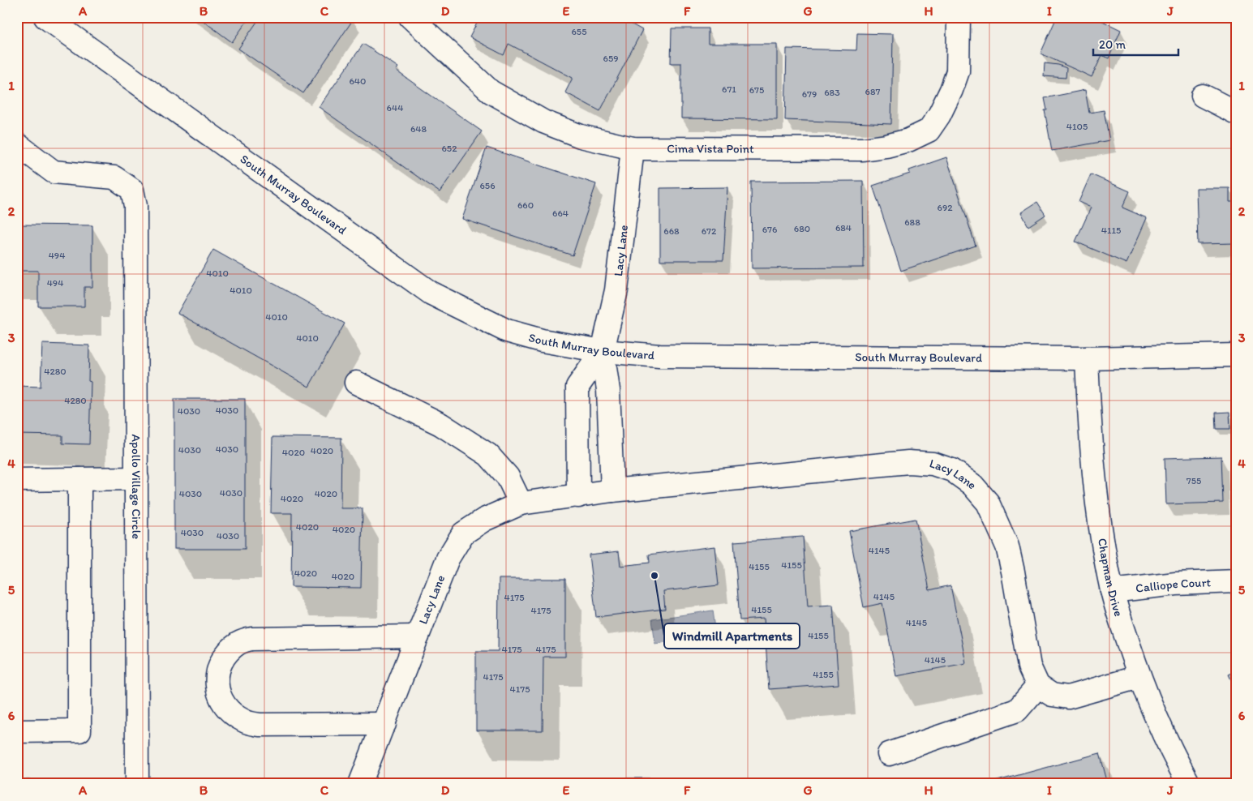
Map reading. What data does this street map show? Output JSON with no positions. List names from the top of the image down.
{
  "streets": {
    "street": [
      "Cima Vista Point",
      "South Murray Boulevard",
      "Lacy Lane",
      "Apollo Village Circle",
      "Chapman Drive",
      "Calliope Court"
    ]
  },
  "crossings": [
    ["Cima Vista Point", "Lacy Lane"],
    ["South Murray Boulevard", "Lacy Lane"],
    ["South Murray Boulevard", "Chapman Drive"],
    ["Chapman Drive", "Calliope Court"]
  ],
  "places": ["Windmill Apartments"],
  "house_numbers": [
    "655",
    "659",
    "640",
    "671",
    "675",
    "687",
    "683",
    "679",
    "644",
    "4105",
    "648",
    "652",
    "656",
    "660",
    "692",
    "664",
    "688",
    "684",
    "680",
    "676",
    "4115",
    "668",
    "672",
    "494",
    "4010",
    "494",
    "4010",
    "4010",
    "4010",
    "4280",
    "4280",
    "4030",
    "4030",
    "4030",
    "4030",
    "4020",
    "4020",
    "755",
    "4030",
    "4030",
    "4020",
    "4020",
    "4020",
    "4020",
    "4030",
    "4030",
    "4145",
    "4155",
    "4155",
    "4020",
    "4020",
    "4145",
    "4175",
    "4155",
    "4175",
    "4145",
    "4155",
    "4175",
    "4175",
    "4145",
    "4155",
    "4175",
    "4175"
  ],
  "scale_bar": "20 m",
  "grid": {
    "columns": [
      "A",
      "B",
      "C",
      "D",
      "E",
      "F",
      "G",
      "H",
      "I",
      "J"
    ],
    "rows": [
      "1",
      "2",
      "3",
      "4",
      "5",
      "6"
    ]
  }
}
